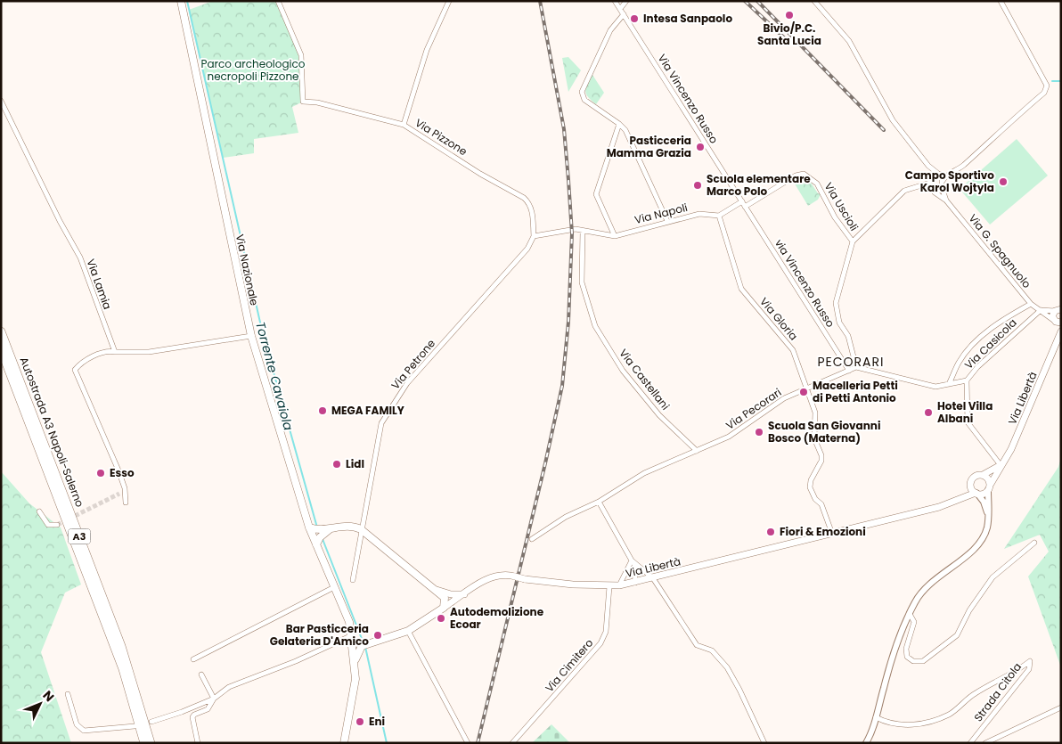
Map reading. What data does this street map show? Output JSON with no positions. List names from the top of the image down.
{
  "streets": {
    "highway": ["Autostrada A3 Napoli-Salerno", "A3"],
    "main road": ["Via Nazionale", "Via Libertà"],
    "street": [
      "Via Vincenzo Russo",
      "Via Pizzone",
      "Via Uscioli",
      "Via Napoli",
      "Via G. Spagnuolo",
      "via Vincenzo Russo",
      "Via Lamia",
      "Via Gloria",
      "Via Casicola",
      "Via Petrone",
      "Via Castellani",
      "Via Pecorari",
      "Via Cimitero",
      "Strada Citola"
    ]
  },
  "crossings": [
    ["Via Vincenzo Russo", "Via Uscioli"],
    ["Via Vincenzo Russo", "via Vincenzo Russo"],
    ["Via Pizzone", "Via Petrone"],
    ["Via Uscioli", "via Vincenzo Russo"],
    ["Via Uscioli", "Via Pecorari"],
    ["Via Napoli", "Via Gloria"],
    ["Via Napoli", "Via Castellani"],
    ["Via G. Spagnuolo", "Via Casicola"],
    ["via Vincenzo Russo", "Via Pecorari"],
    ["Via Gloria", "Via Libertà"],
    ["Via Gloria", "Via Pecorari"],
    ["Via Casicola", "Via Libertà"],
    ["Via Castellani", "Via Pecorari"],
    ["Via Libertà", "Via Cimitero"]
  ],
  "districts": ["PECORARI"],
  "water": ["Torrente Cavaiola"],
  "parks": ["Parco archeologico necropoli Pizzone"],
  "places": [
    "Bivio/P.C. Santa Lucia",
    "Intesa Sanpaolo",
    "Pasticceria Mamma Grazia",
    "Campo Sportivo Karol Wojtyla",
    "Scuola elementare Marco Polo",
    "Macelleria Petti di Petti Antonio",
    "MEGA FAMILY",
    "Hotel Villa Albani",
    "Scuola San Giovanni Bosco (Materna)",
    "Lidl",
    "Esso",
    "Fiori & Emozioni",
    "Autodemolizione Ecoar",
    "Bar Pasticceria Gelateria D'Amico",
    "Eni"
  ],
  "north": "top right"
}
